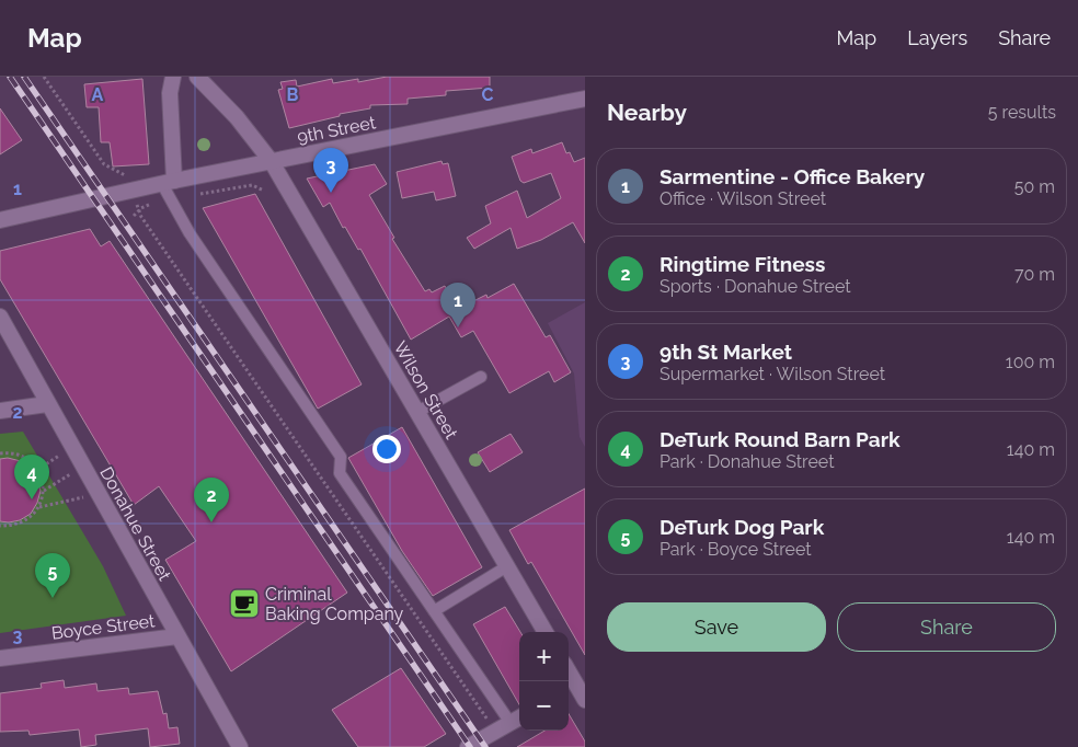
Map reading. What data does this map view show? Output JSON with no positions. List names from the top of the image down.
{
  "streets": {
    "street": [
      "9th Street",
      "Wilson Street",
      "Donahue Street",
      "Boyce Street"
    ]
  },
  "crossings": [
    ["9th Street", "Wilson Street"],
    ["Donahue Street", "Boyce Street"]
  ],
  "places": {
    "cafe": ["Criminal Baking Company"]
  },
  "page": {
    "header": "Map",
    "nav": ["Map", "Layers", "Share"],
    "heading": ["Nearby", "5 results"],
    "pins": [
      "3",
      "1",
      "4",
      "2",
      "5"
    ],
    "list": [
      {
        "mark": "1",
        "name": "Sarmentine - Office Bakery",
        "note": "Office · Wilson Street",
        "value": "50 m"
      },
      {
        "mark": "2",
        "name": "Ringtime Fitness",
        "note": "Sports · Donahue Street",
        "value": "70 m"
      },
      {
        "mark": "3",
        "name": "9th St Market",
        "note": "Supermarket · Wilson Street",
        "value": "100 m"
      },
      {
        "mark": "4",
        "name": "DeTurk Round Barn Park",
        "note": "Park · Donahue Street",
        "value": "140 m"
      },
      {
        "mark": "5",
        "name": "DeTurk Dog Park",
        "note": "Park · Boyce Street",
        "value": "140 m"
      }
    ],
    "buttons": ["Save", "Share"],
    "map_buttons": ["+", "−"]
  },
  "grid": {
    "columns": ["A", "B", "C"],
    "rows": ["1", "2", "3"]
  }
}
